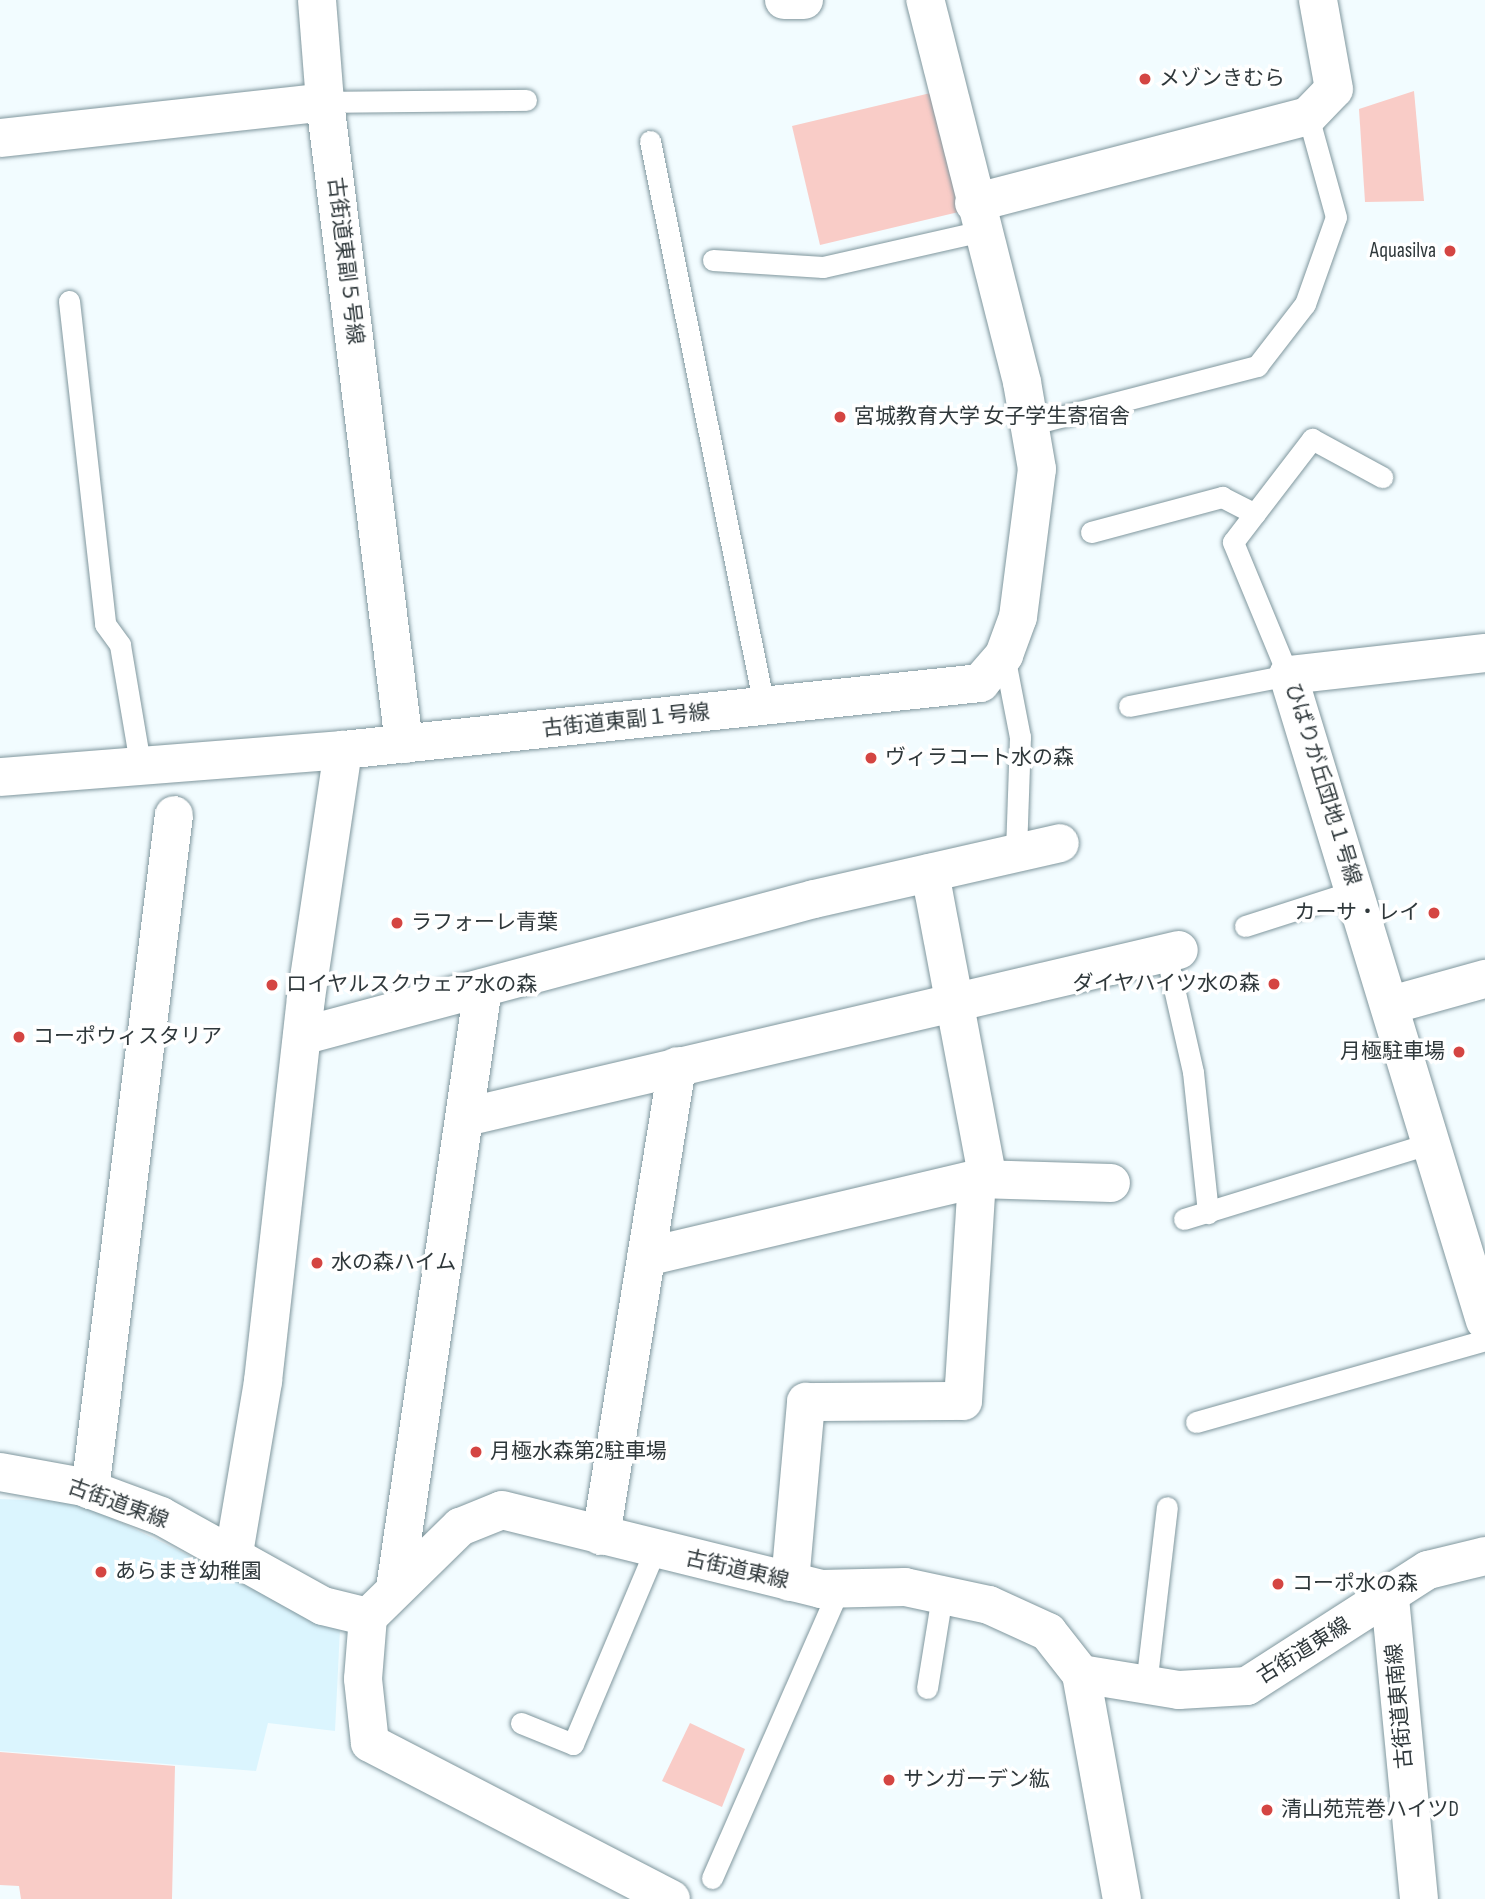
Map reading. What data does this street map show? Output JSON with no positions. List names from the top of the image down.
{
  "streets": {
    "street": [
      "古街道東副５号線",
      "古街道東副１号線",
      "ひばりが丘団地１号線",
      "古街道東線",
      "古街道東南線"
    ]
  },
  "crossings": [
    ["古街道東副５号線", "古街道東副１号線"],
    ["古街道東線", "古街道東南線"]
  ],
  "places": [
    "メゾンきむら",
    "Aquasilva",
    "宮城教育大学 女子学生寄宿舎",
    "ヴィラコート水の森",
    "カーサ・レイ",
    "ラフォーレ青葉",
    "ダイヤハイツ水の森",
    "ロイヤルスクウェア水の森",
    "コーポウィスタリア",
    "月極駐車場",
    "水の森ハイム",
    "月極水森第2駐車場",
    "あらまき幼稚園",
    "コーポ水の森",
    "サンガーデン紘",
    "清山苑荒巻ハイツD"
  ]
}
